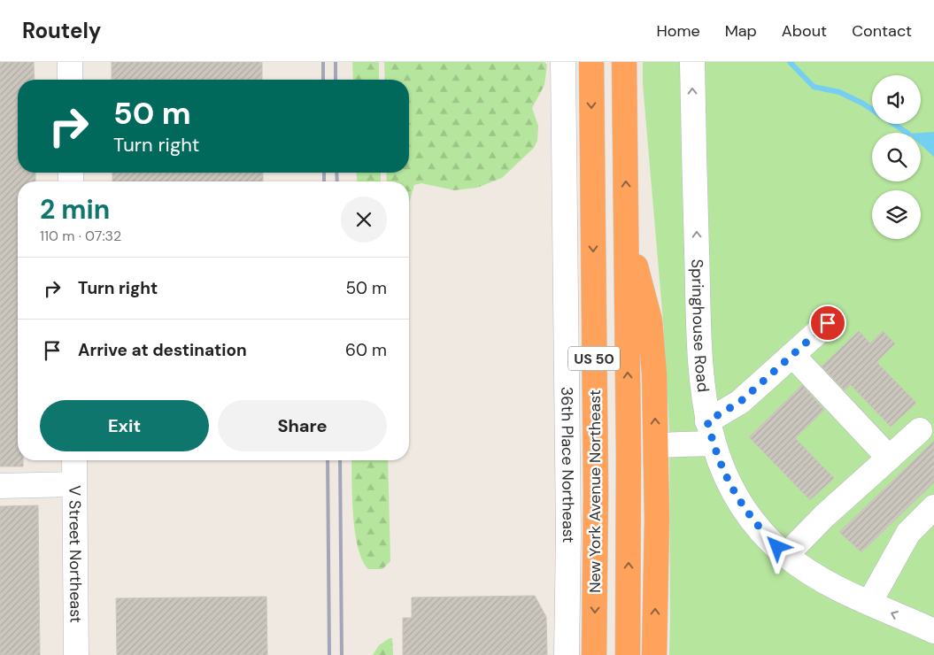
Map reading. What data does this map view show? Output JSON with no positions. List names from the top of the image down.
{
  "streets": {
    "highway": ["US 50", "New York Avenue Northeast"],
    "street": ["Springhouse Road", "36th Place Northeast", "V Street Northeast"]
  },
  "one_way": ["Springhouse Road"],
  "page": {
    "header": "Routely",
    "nav": [
      "Home",
      "Map",
      "About",
      "Contact"
    ],
    "turn": ["50 m", "Turn right"],
    "heading": ["2 min", "110 m · 07:32"],
    "list": [
      {
        "name": "Turn right",
        "value": "50 m"
      },
      {
        "name": "Arrive at destination",
        "value": "60 m"
      }
    ],
    "buttons": ["Exit", "Share"]
  }
}
